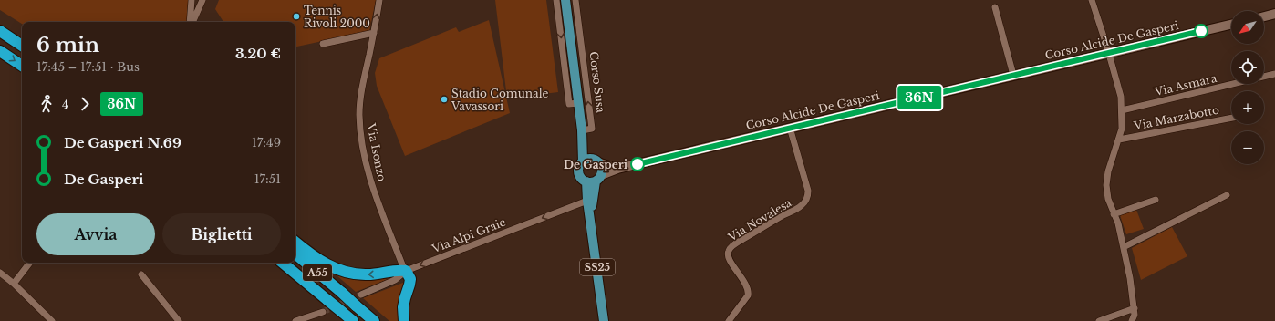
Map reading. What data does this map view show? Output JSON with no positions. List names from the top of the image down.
{
  "streets": {
    "highway": ["A55"],
    "main road": ["Corso Susa", "SS25"],
    "street": [
      "Corso Alcide De Gasperi",
      "Via Asmara",
      "Via Marzabotto",
      "Via Isonzo",
      "Via Novalesa",
      "Via Alpi Graie"
    ]
  },
  "crossings": [
    ["Corso Alcide De Gasperi", "Corso Susa"],
    ["Corso Alcide De Gasperi", "Via Novalesa"],
    ["Corso Alcide De Gasperi", "SS25"],
    ["Corso Susa", "SS25"],
    ["Via Isonzo", "Via Alpi Graie"],
    ["Via Alpi Graie", "SS25"]
  ],
  "one_way": ["Via Alpi Graie"],
  "places": ["Tennis Rivoli 2000", "Stadio Comunale Vavassori", "De Gasperi"],
  "lines": ["bus line 36N"],
  "north": "bottom left",
  "page": {
    "on_map": "36N",
    "map_buttons": ["+", "−"],
    "heading": ["6 min", "17:45 – 17:51 · Bus", "3.20 €"],
    "legs": ["4", "36N"],
    "list": [
      {
        "name": "De Gasperi N.69",
        "value": "17:49"
      },
      {
        "name": "De Gasperi",
        "value": "17:51"
      }
    ],
    "buttons": ["Avvia", "Biglietti"]
  }
}
